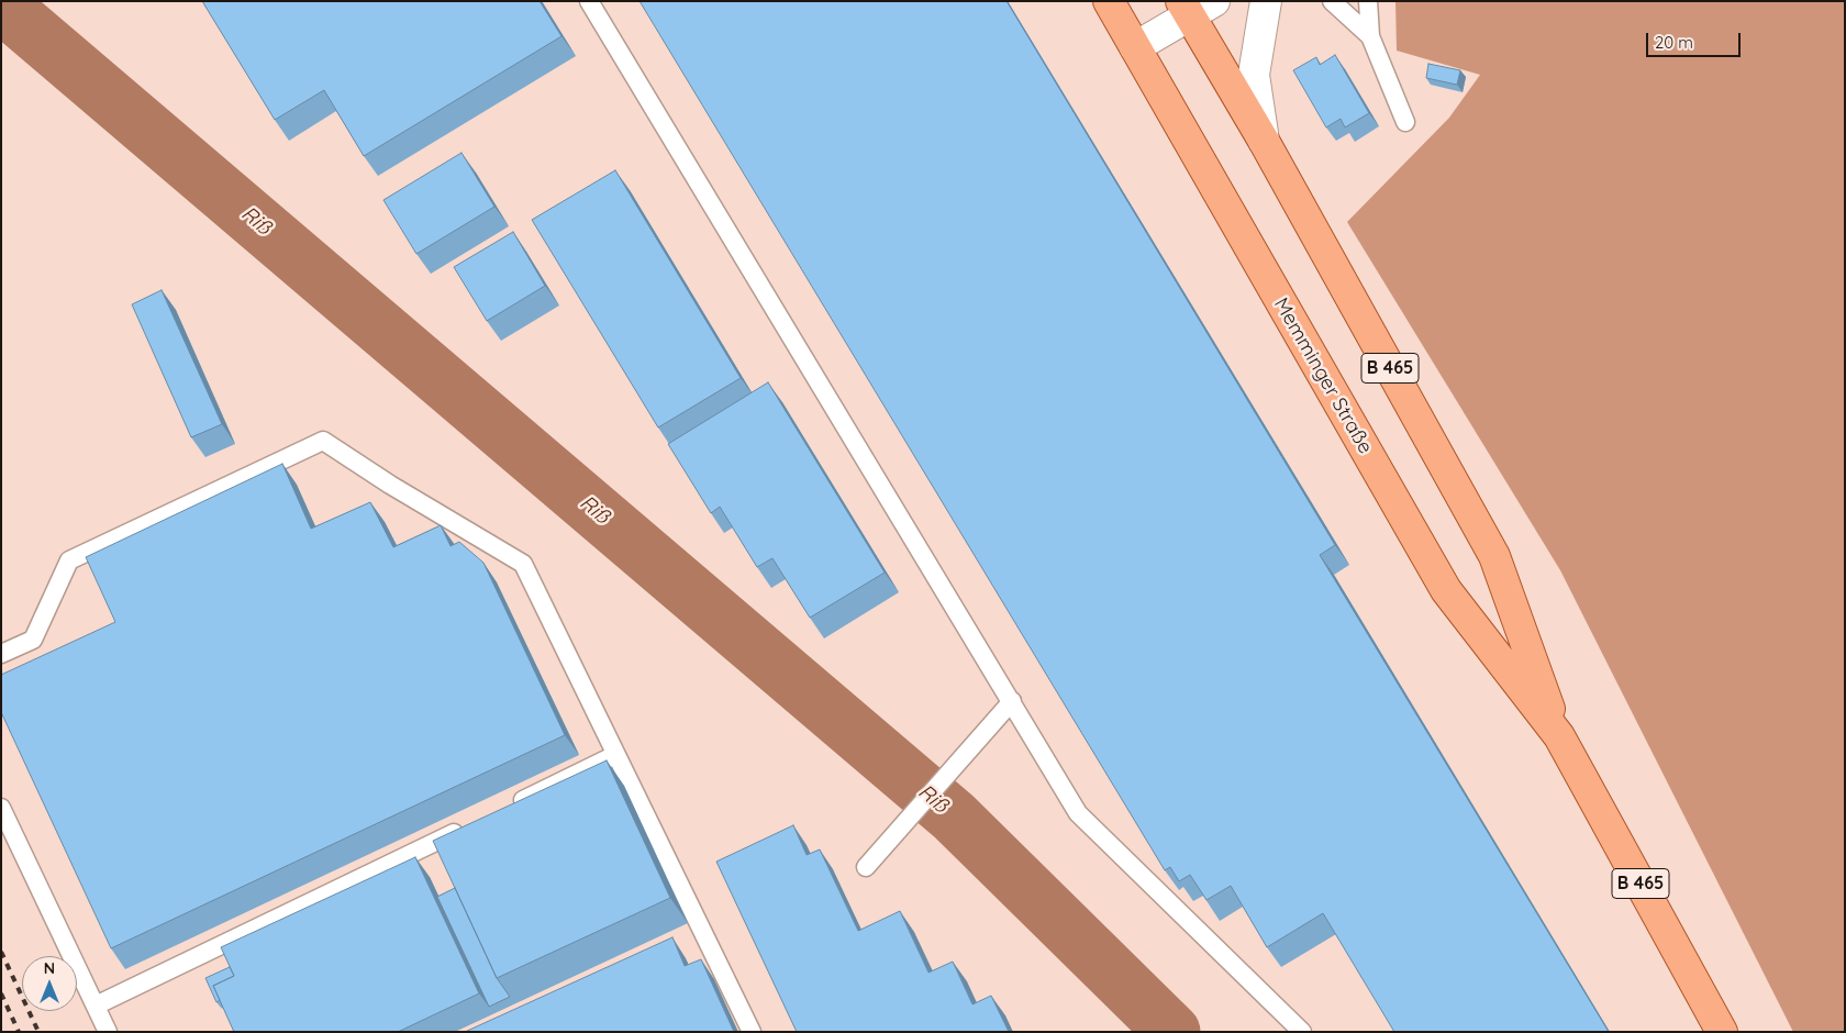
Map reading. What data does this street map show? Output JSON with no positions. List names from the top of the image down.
{
  "streets": {
    "main road": ["B 465", "Memminger Straße"]
  },
  "water": ["Riß"],
  "scale_bar": "20 m",
  "north": "top"
}
